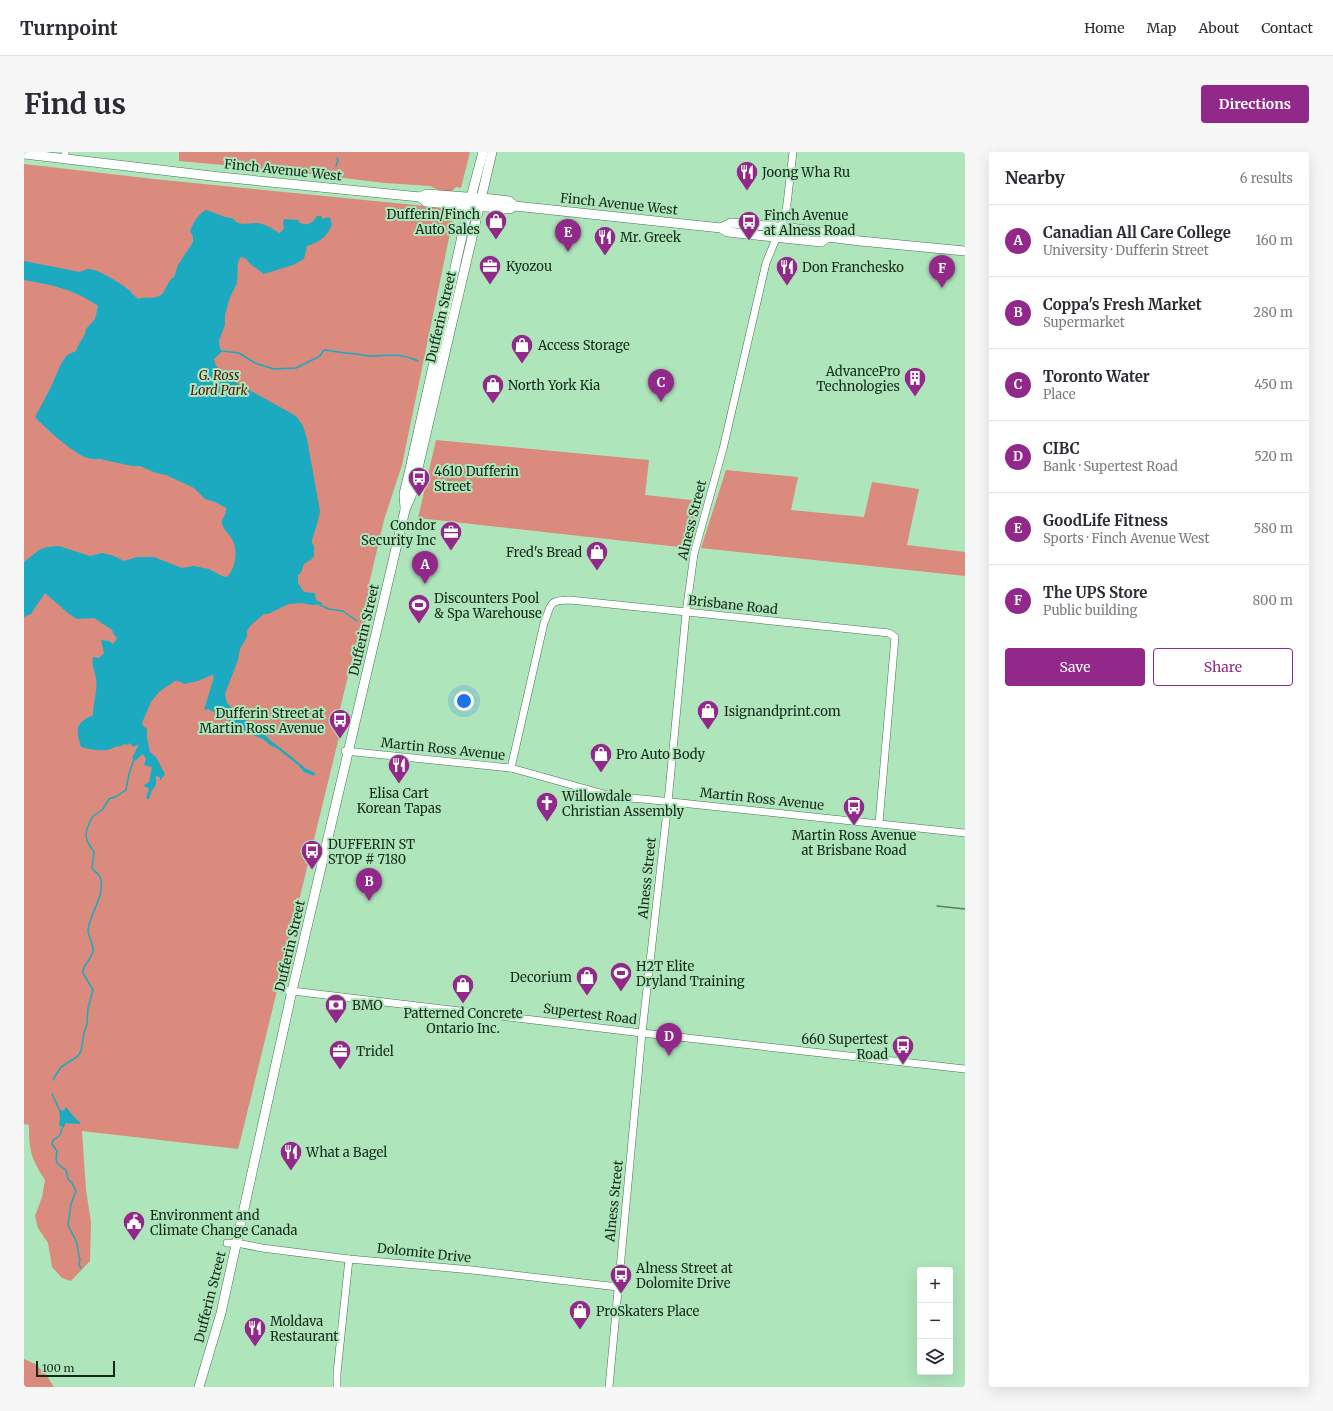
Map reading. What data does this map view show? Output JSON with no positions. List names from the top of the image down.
{
  "streets": {
    "main road": ["Finch Avenue West", "Dufferin Street"],
    "street": [
      "Alness Street",
      "Brisbane Road",
      "Martin Ross Avenue",
      "Supertest Road",
      "Dolomite Drive"
    ]
  },
  "crossings": [
    ["Finch Avenue West", "Dufferin Street"],
    ["Finch Avenue West", "Alness Street"],
    ["Dufferin Street", "Martin Ross Avenue"],
    ["Dufferin Street", "Supertest Road"],
    ["Dufferin Street", "Dolomite Drive"],
    ["Alness Street", "Brisbane Road"],
    ["Alness Street", "Martin Ross Avenue"],
    ["Alness Street", "Supertest Road"],
    ["Alness Street", "Dolomite Drive"],
    ["Brisbane Road", "Martin Ross Avenue"]
  ],
  "parks": ["G. Ross Lord Park"],
  "places": {
    "restaurant": [
      "Joong Wha Ru",
      "Mr. Greek",
      "Don Franchesko",
      "Elisa Cart Korean Tapas",
      "What a Bagel",
      "Moldava Restaurant"
    ],
    "shop": [
      "Dufferin/Finch Auto Sales",
      "Access Storage",
      "North York Kia",
      "Fred's Bread",
      "Isignandprint.com",
      "Pro Auto Body",
      "Decorium",
      "Patterned Concrete Ontario Inc.",
      "ProSkaters Place"
    ],
    "bus stop": [
      "Finch Avenue at Alness Road",
      "4610 Dufferin Street",
      "Dufferin Street at Martin Ross Avenue",
      "Martin Ross Avenue at Brisbane Road",
      "DUFFERIN ST STOP # 7180",
      "660 Supertest Road",
      "Alness Street at Dolomite Drive"
    ],
    "office": ["Kyozou", "Condor Security Inc", "Tridel"],
    "building": ["AdvancePro Technologies"],
    "sports": ["Discounters Pool & Spa Warehouse", "H2T Elite Dryland Training"],
    "church": ["Willowdale Christian Assembly"],
    "bank": ["BMO"],
    "public building": ["Environment and Climate Change Canada"]
  },
  "scale_bar": "100 m",
  "page": {
    "header": "Turnpoint",
    "nav": [
      "Home",
      "Map",
      "About",
      "Contact"
    ],
    "buttons": [
      "Directions",
      ["Save", "Share"]
    ],
    "title": "Find us",
    "heading": ["Nearby", "6 results"],
    "list": [
      {
        "mark": "A",
        "name": "Canadian All Care College",
        "note": "University · Dufferin Street",
        "value": "160 m"
      },
      {
        "mark": "B",
        "name": "Coppa's Fresh Market",
        "note": "Supermarket",
        "value": "280 m"
      },
      {
        "mark": "C",
        "name": "Toronto Water",
        "note": "Place",
        "value": "450 m"
      },
      {
        "mark": "D",
        "name": "CIBC",
        "note": "Bank · Supertest Road",
        "value": "520 m"
      },
      {
        "mark": "E",
        "name": "GoodLife Fitness",
        "note": "Sports · Finch Avenue West",
        "value": "580 m"
      },
      {
        "mark": "F",
        "name": "The UPS Store",
        "note": "Public building",
        "value": "800 m"
      }
    ],
    "pins": [
      "E",
      "F",
      "C",
      "A",
      "B",
      "D"
    ],
    "map_buttons": ["+", "−"],
    "scale": "100 m"
  }
}
